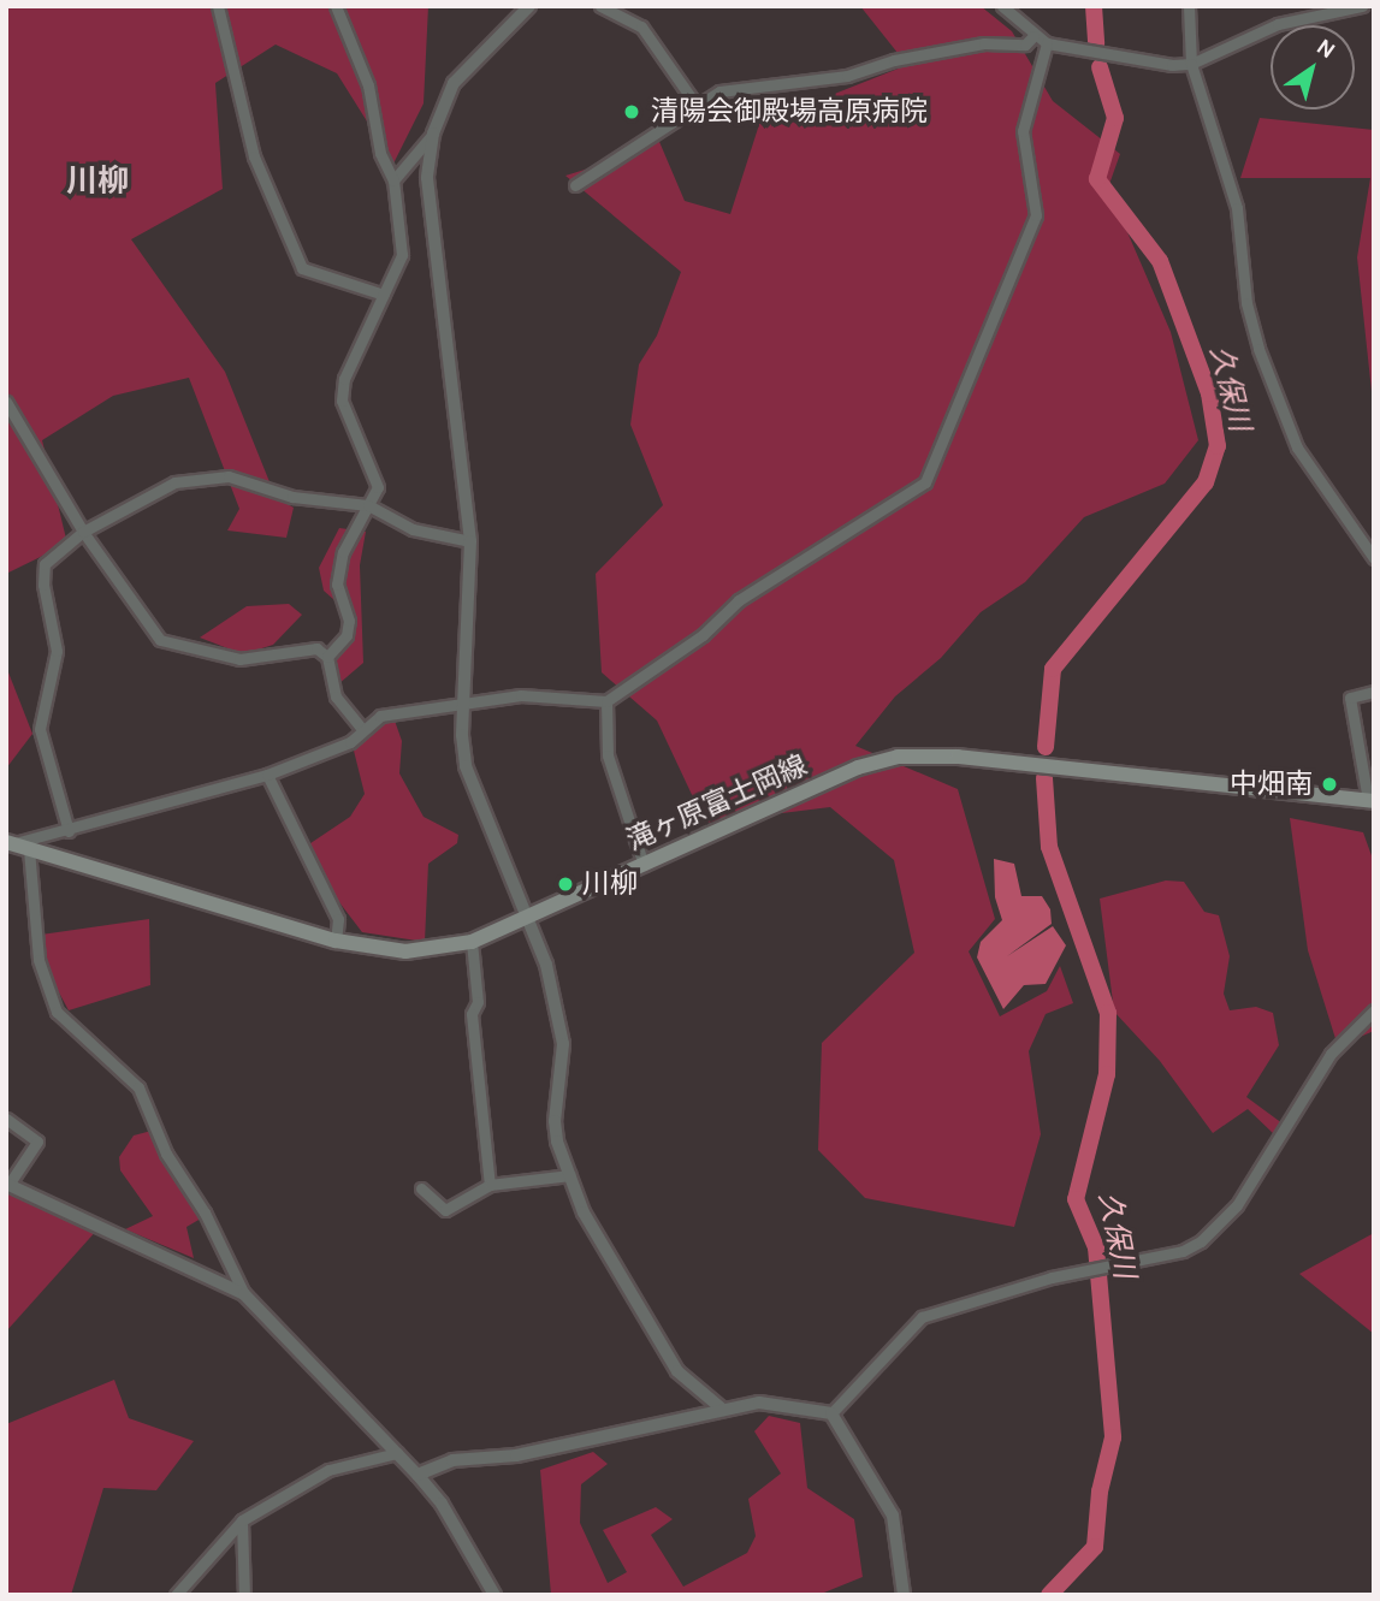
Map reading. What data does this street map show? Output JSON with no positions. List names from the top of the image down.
{
  "streets": {
    "main road": ["滝ヶ原富士岡線"]
  },
  "districts": ["川柳"],
  "water": ["久保川"],
  "places": ["清陽会御殿場高原病院", "中畑南", "川柳"],
  "north": "top right"
}
